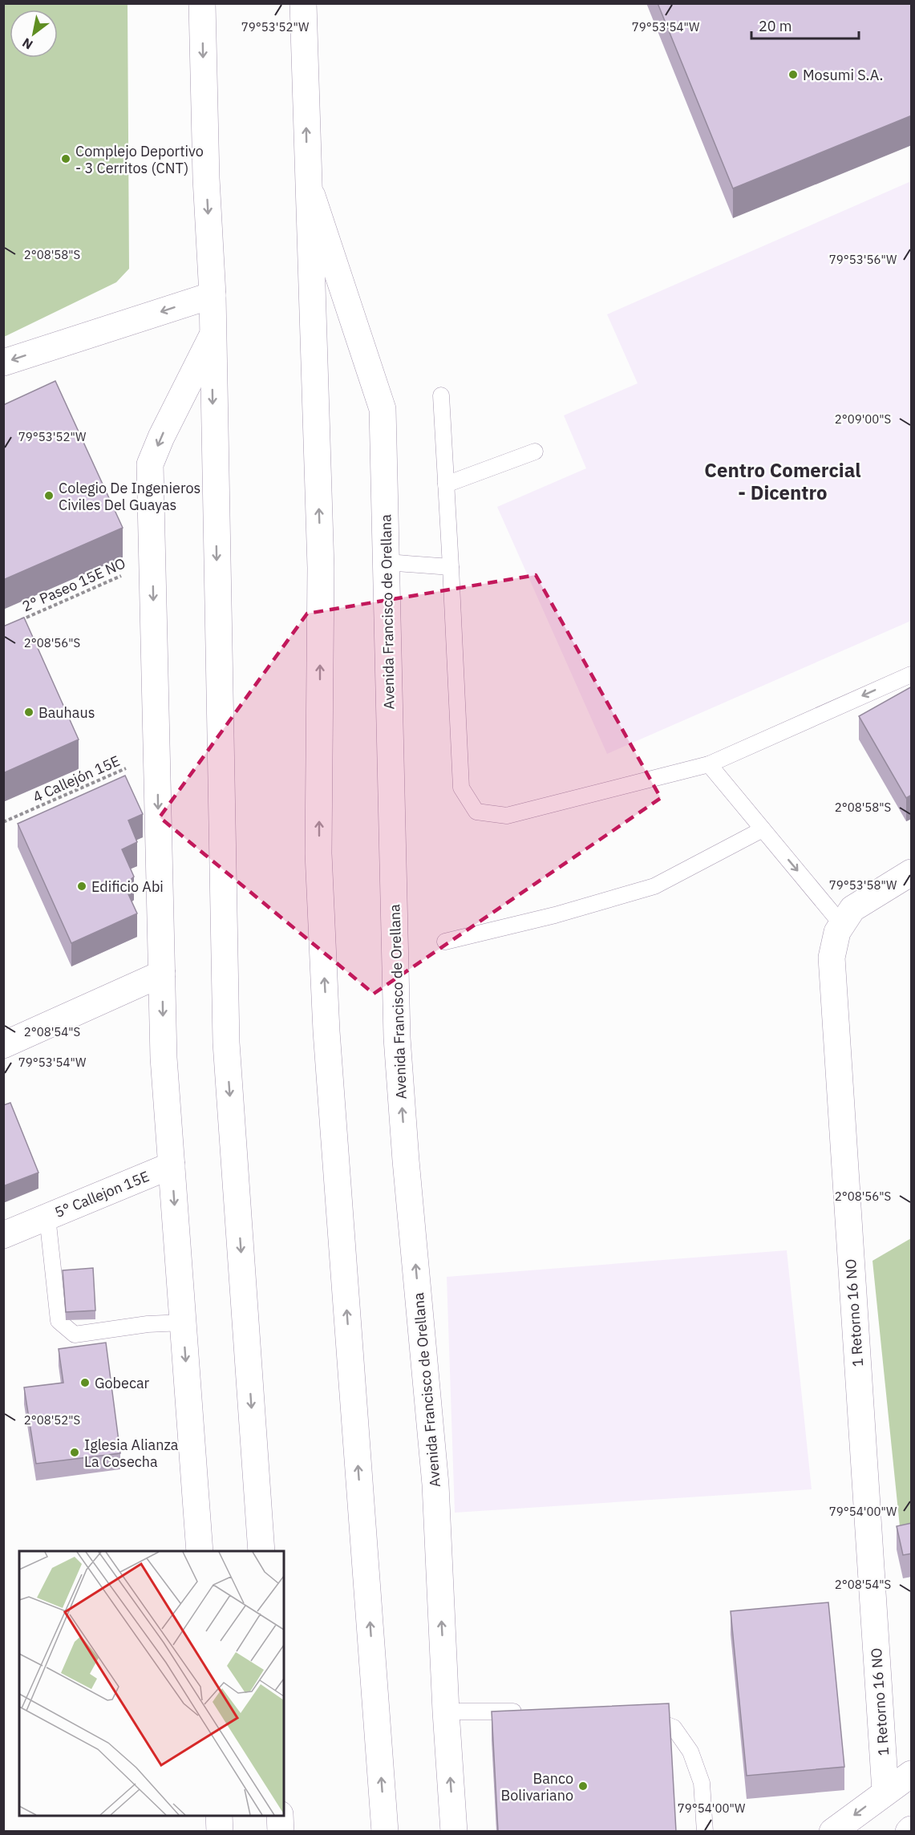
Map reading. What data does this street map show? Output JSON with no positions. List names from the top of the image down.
{
  "streets": {
    "main road": ["Avenida Francisco de Orellana", "5° Callejon 15E", "1 Retorno 16 NO"],
    "path": ["2° Paseo 15E NO", "4 Callejón 15E"]
  },
  "districts": ["Centro Comercial - Dicentro"],
  "places": [
    "Mosumi S.A.",
    "Complejo Deportivo - 3 Cerritos (CNT)",
    "Colegio De Ingenieros Civiles Del Guayas",
    "Bauhaus",
    "Edificio Abi",
    "Gobecar",
    "Iglesia Alianza La Cosecha",
    "Banco Bolivariano"
  ],
  "scale_bar": "20 m",
  "north": "bottom left",
  "coordinates": [
    "79°53'52\"W",
    "79°53'54\"W",
    "2°08'58\"S",
    "79°53'56\"W",
    "2°09'00\"S",
    "2°08'56\"S",
    "79°53'58\"W",
    "2°08'54\"S",
    "2°08'52\"S",
    "79°54'00\"W"
  ]
}
